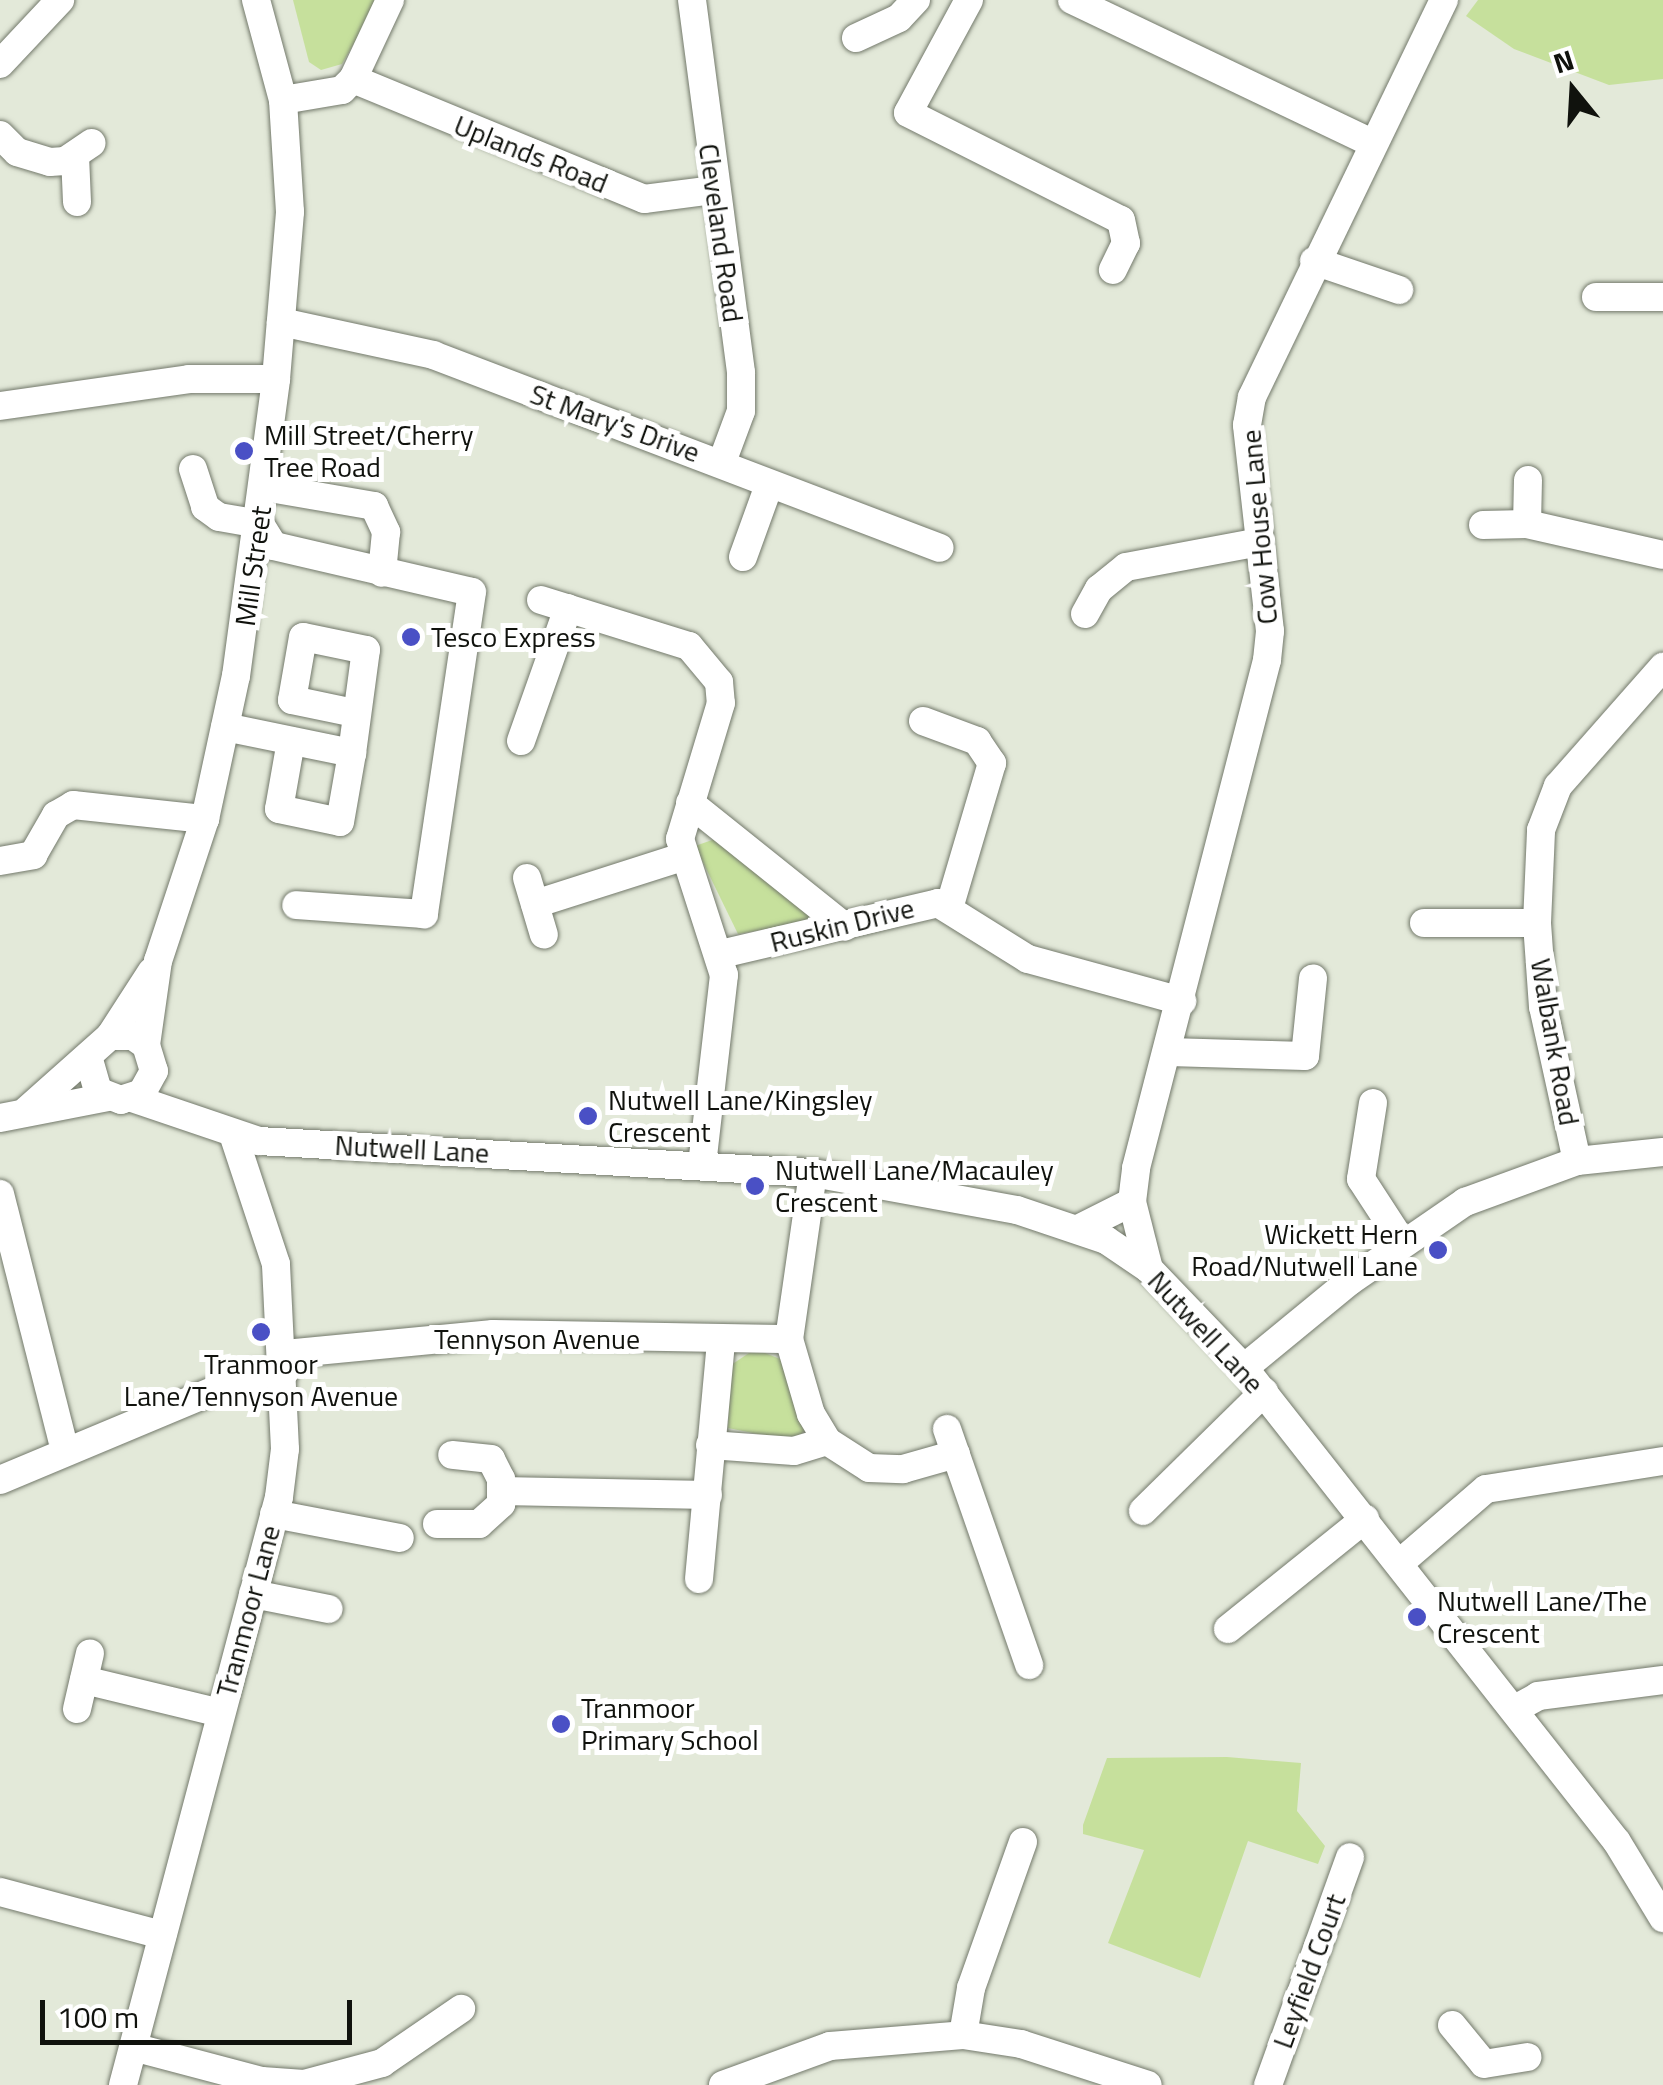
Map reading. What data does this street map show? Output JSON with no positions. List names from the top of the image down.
{
  "streets": {
    "street": [
      "Uplands Road",
      "Cleveland Road",
      "St Mary's Drive",
      "Cow House Lane",
      "Mill Street",
      "Ruskin Drive",
      "Walbank Road",
      "Nutwell Lane",
      "Tennyson Avenue",
      "Tranmoor Lane",
      "Leyfield Court"
    ]
  },
  "crossings": [
    ["Uplands Road", "Cleveland Road"],
    ["Cleveland Road", "St Mary's Drive"],
    ["St Mary's Drive", "Mill Street"],
    ["Cow House Lane", "Ruskin Drive"],
    ["Cow House Lane", "Nutwell Lane"],
    ["Mill Street", "Nutwell Lane"],
    ["Nutwell Lane", "Tranmoor Lane"],
    ["Tennyson Avenue", "Tranmoor Lane"]
  ],
  "places": [
    "Mill Street/Cherry Tree Road",
    "Tesco Express",
    "Nutwell Lane/Kingsley Crescent",
    "Nutwell Lane/Macauley Crescent",
    "Wickett Hern Road/Nutwell Lane",
    "Tranmoor Lane/Tennyson Avenue",
    "Nutwell Lane/The Crescent",
    "Tranmoor Primary School"
  ],
  "scale_bar": "100 m",
  "north": "top"
}
